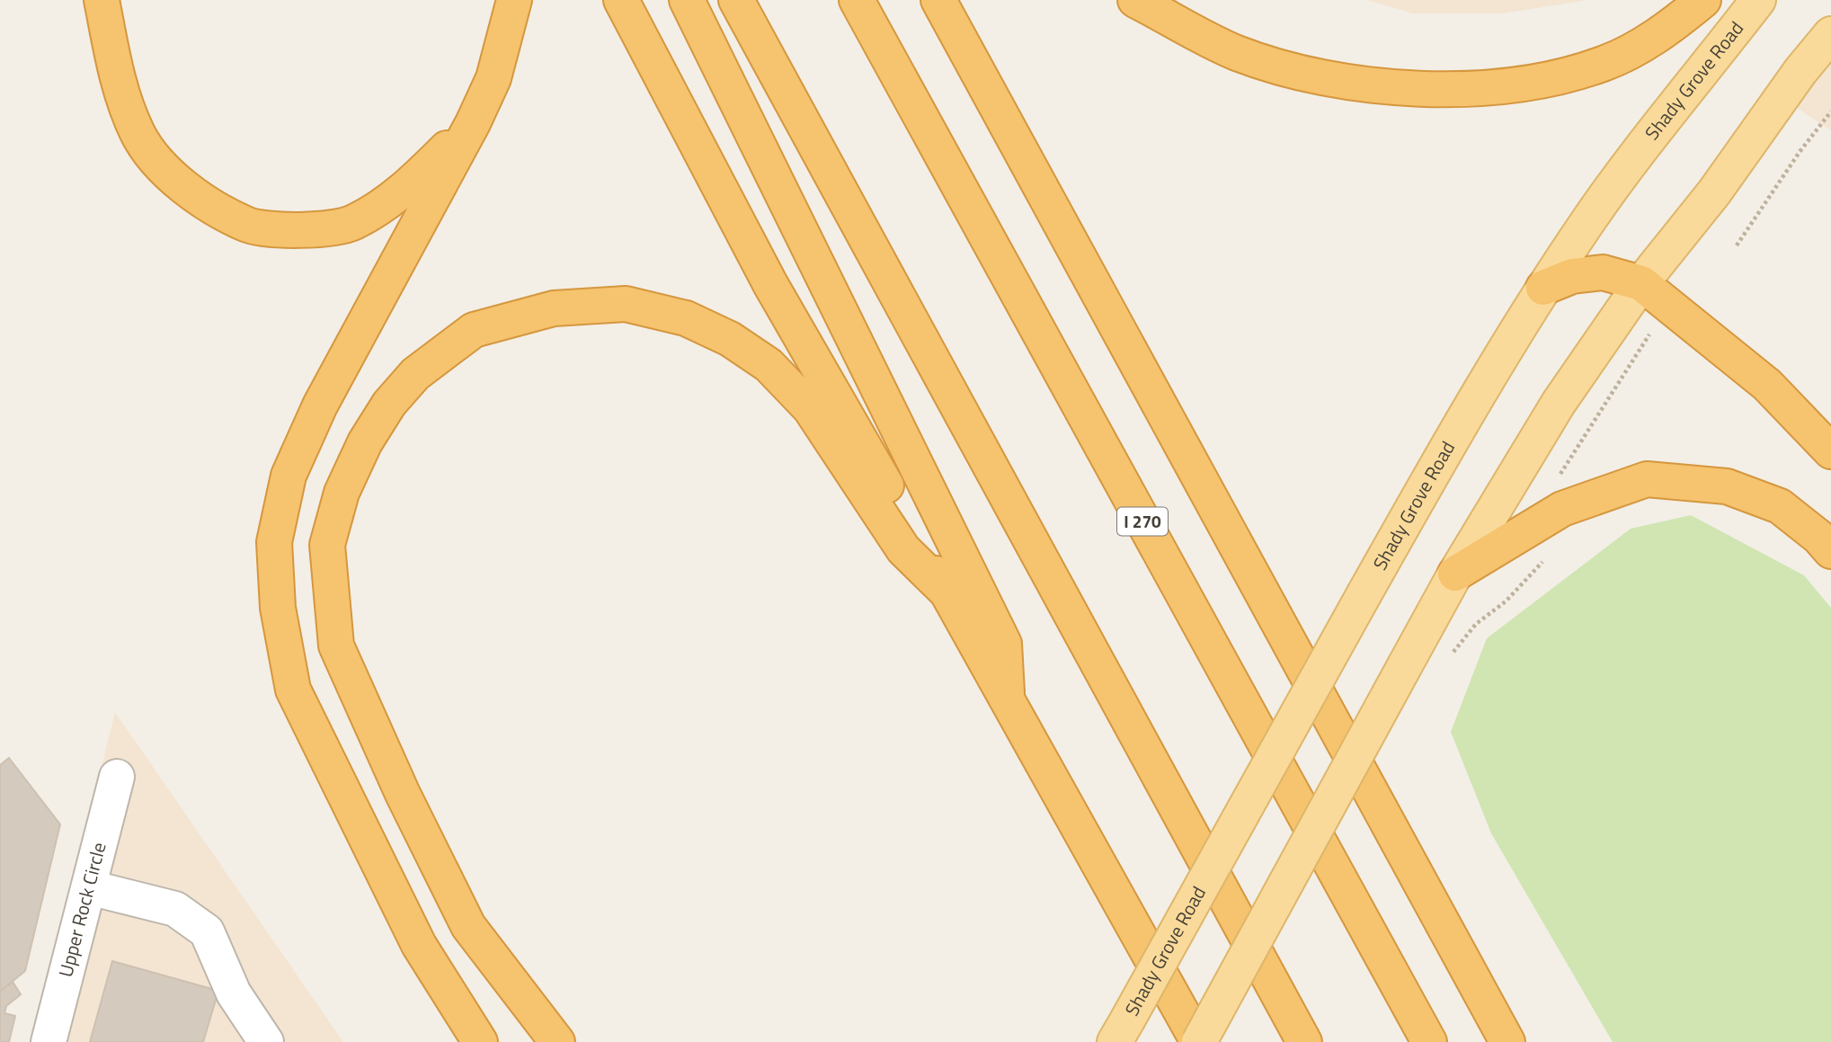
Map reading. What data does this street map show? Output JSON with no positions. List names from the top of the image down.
{
  "streets": {
    "highway": ["I 270"],
    "main road": ["Shady Grove Road"],
    "street": ["Upper Rock Circle"]
  }
}
